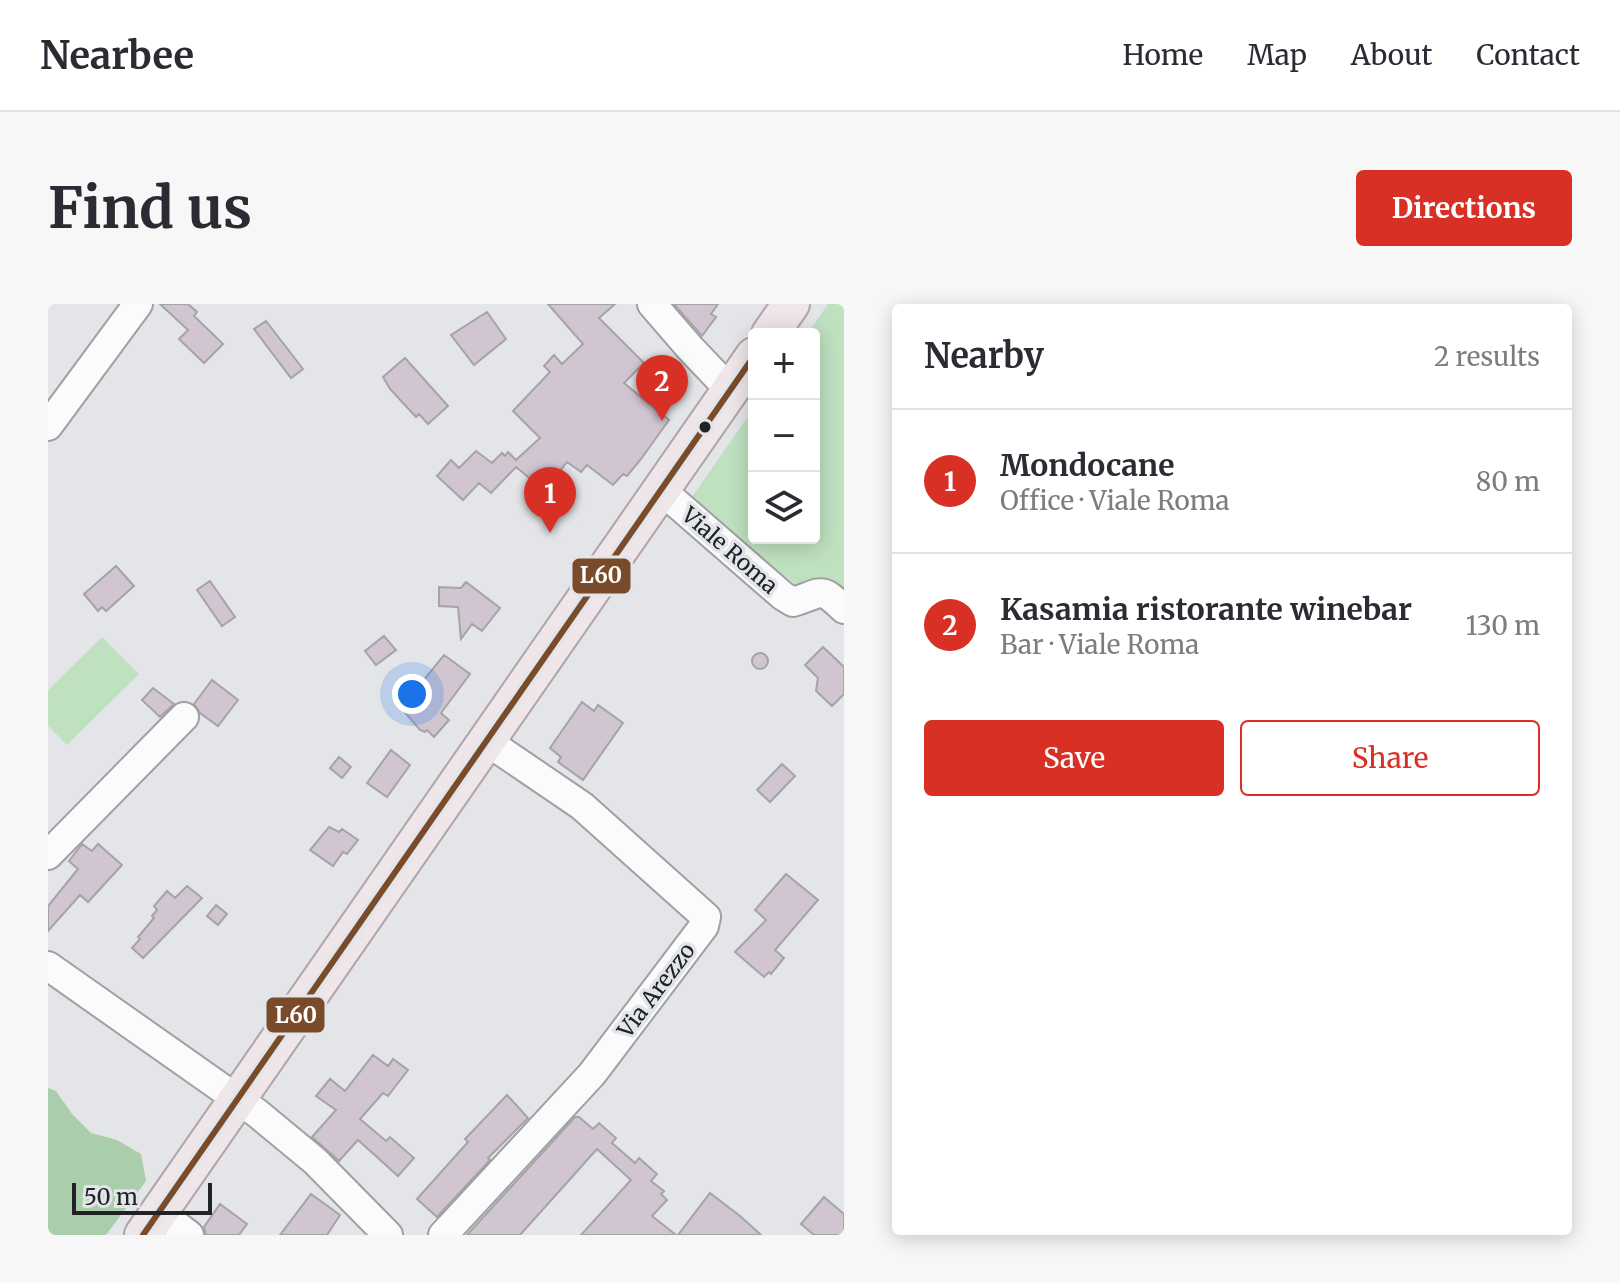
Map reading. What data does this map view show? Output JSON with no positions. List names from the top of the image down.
{
  "streets": {
    "main road": ["Viale Roma"],
    "street": ["Via Arezzo"]
  },
  "crossings": [
    ["Viale Roma", "Via Arezzo"]
  ],
  "lines": ["transit line L60"],
  "scale_bar": "50 m",
  "page": {
    "header": "Nearbee",
    "nav": [
      "Home",
      "Map",
      "About",
      "Contact"
    ],
    "buttons": [
      "Directions",
      ["Save", "Share"]
    ],
    "title": "Find us",
    "heading": ["Nearby", "2 results"],
    "map_buttons": ["+", "−"],
    "pins": ["2", "1"],
    "list": [
      {
        "mark": "1",
        "name": "Mondocane",
        "note": "Office · Viale Roma",
        "value": "80 m"
      },
      {
        "mark": "2",
        "name": "Kasamia ristorante winebar",
        "note": "Bar · Viale Roma",
        "value": "130 m"
      }
    ],
    "scale": "50 m"
  }
}
